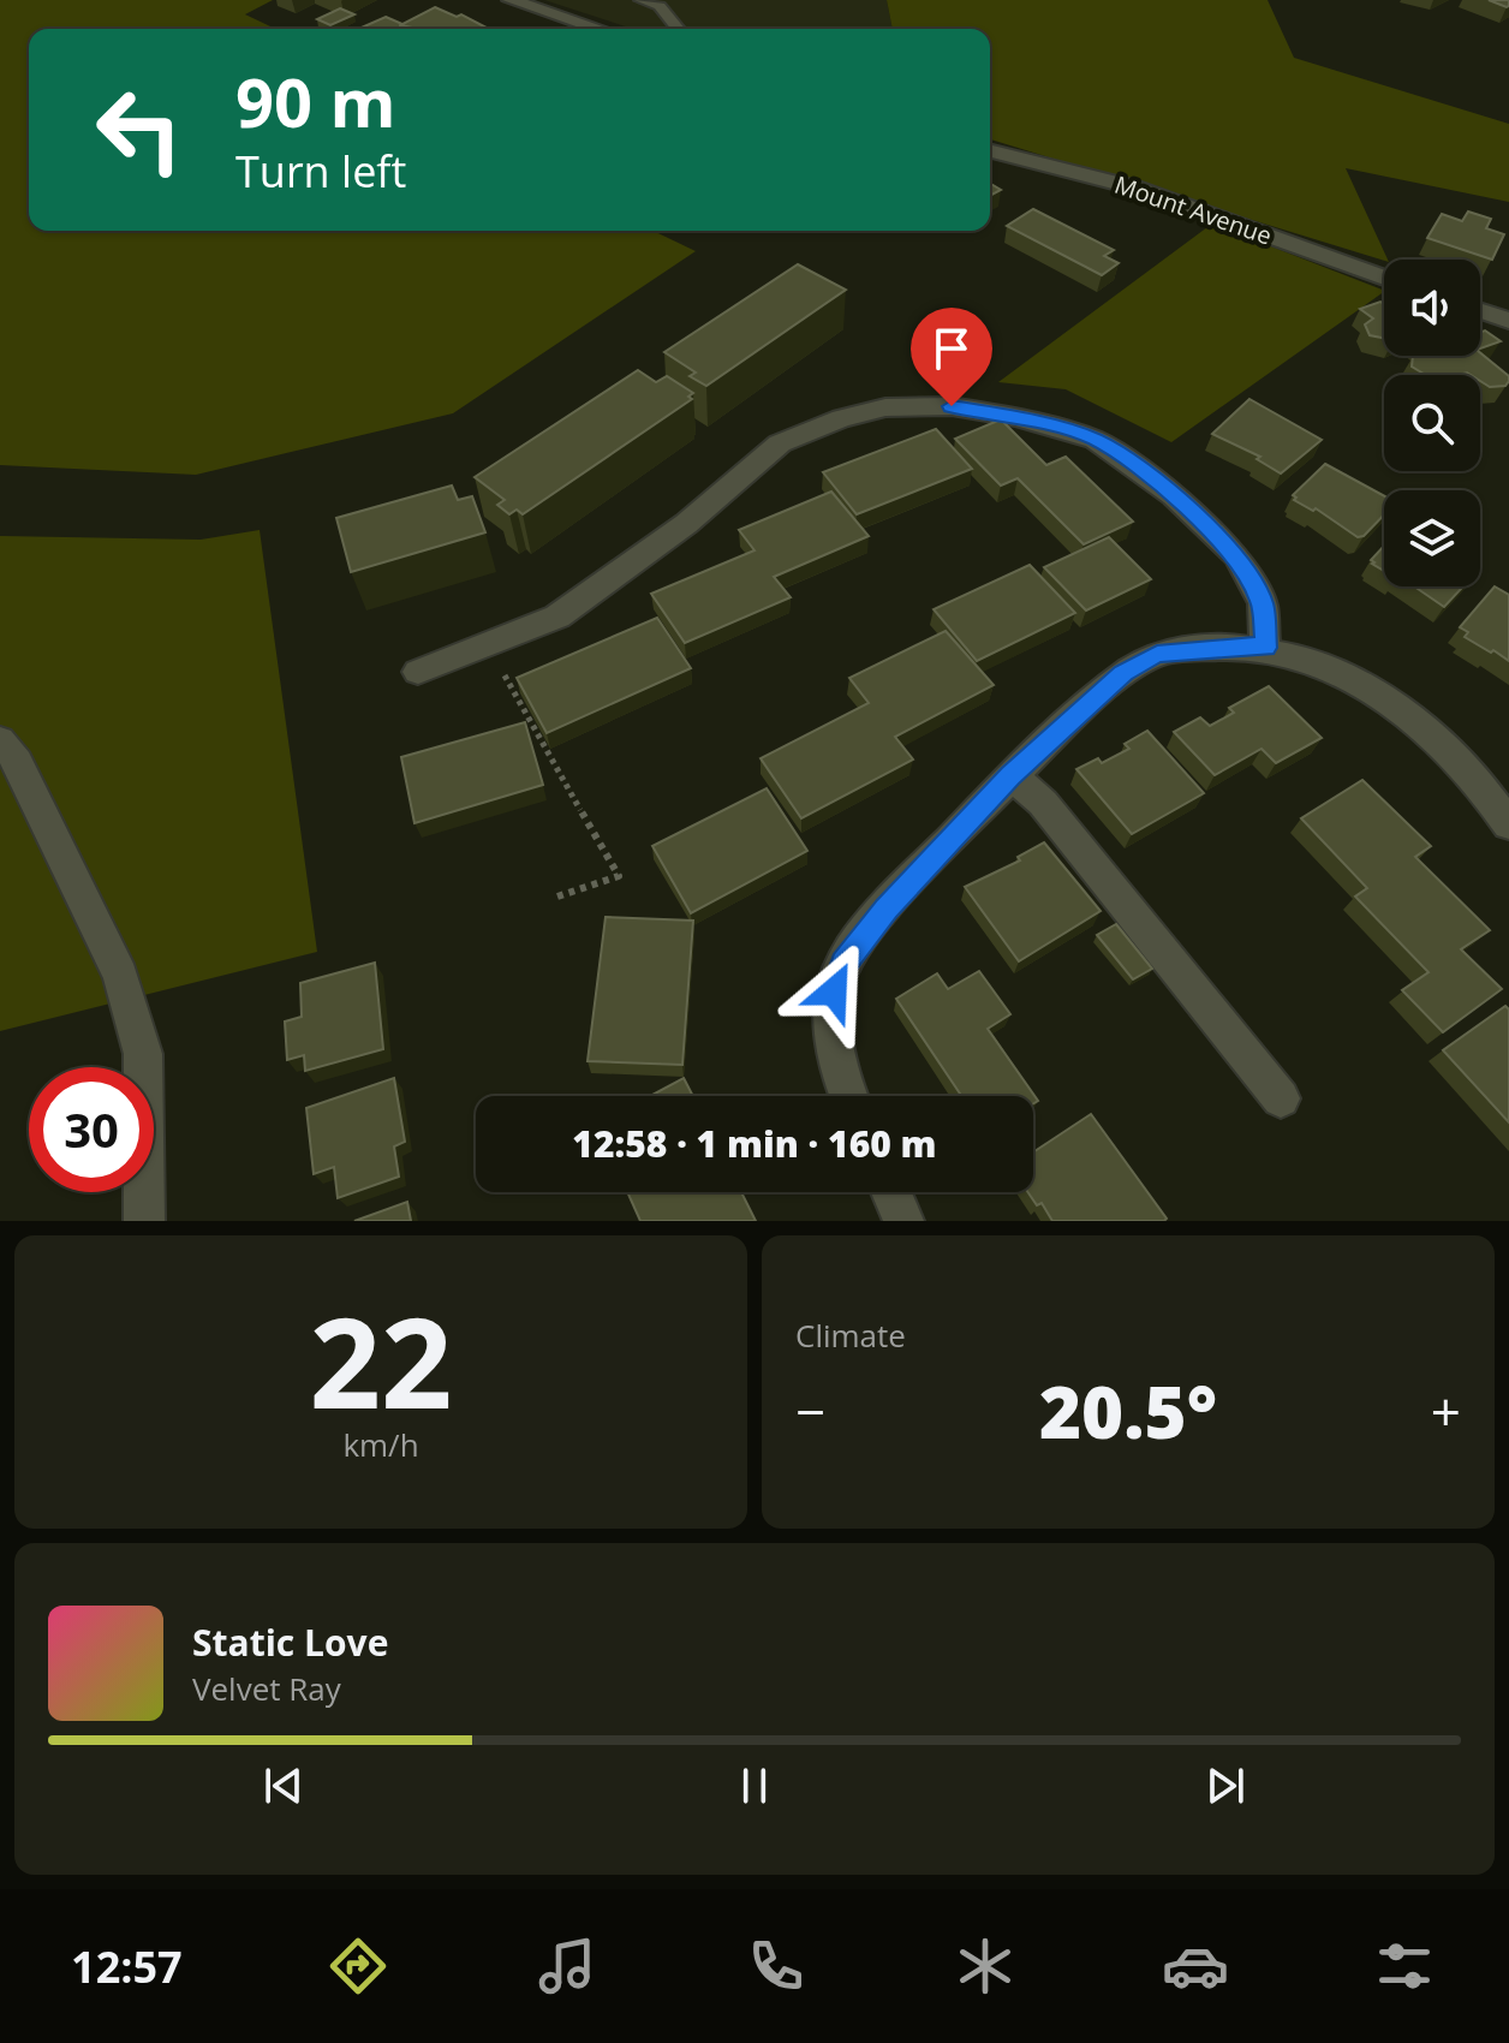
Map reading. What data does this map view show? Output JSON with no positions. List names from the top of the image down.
{
  "streets": {
    "street": ["Mount Avenue"]
  },
  "page": {
    "turn": ["90 m", "Turn left"],
    "limit": "30",
    "trip": "12:58 · 1 min · 160 m",
    "tile": [
      ["22", "km/h"],
      "Climate"
    ],
    "heat": ["−", "20.5°", "+"],
    "song": ["Static Love", "Velvet Ray"],
    "tabs": "12:57"
  }
}
